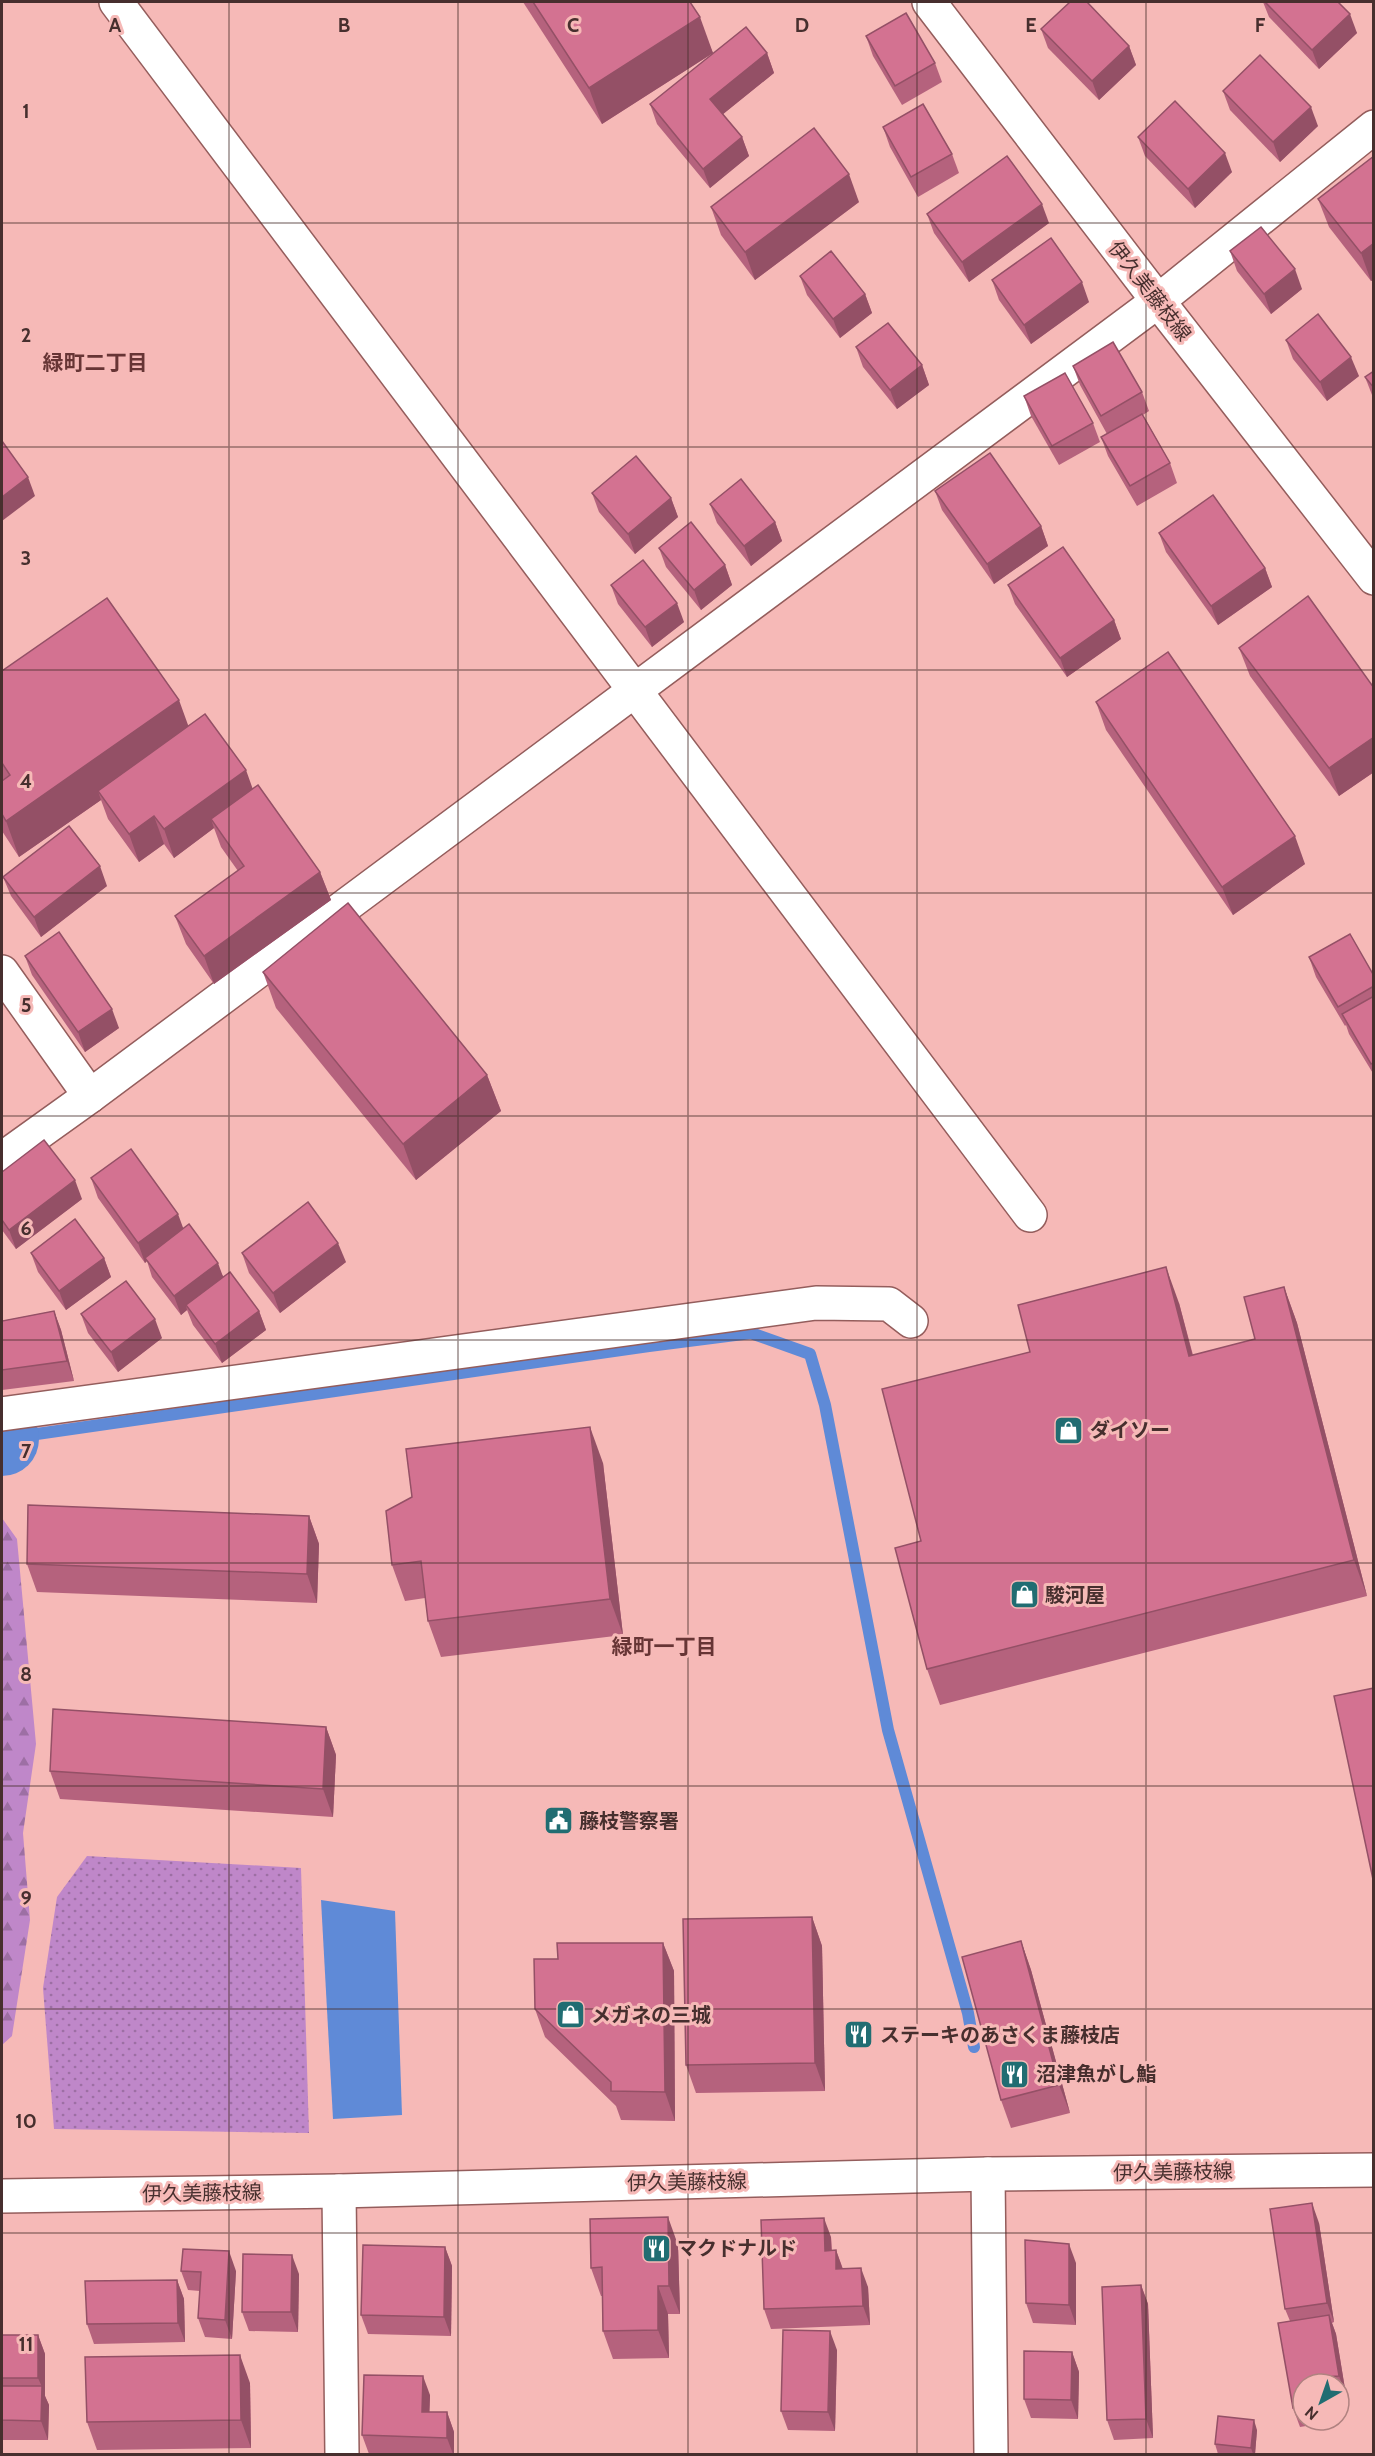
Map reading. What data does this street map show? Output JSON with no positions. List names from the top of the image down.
{
  "streets": {
    "street": ["伊久美藤枝線"]
  },
  "districts": ["緑町二丁目", "緑町一丁目"],
  "places": {
    "shop": ["ダイソー", "駿河屋", "メガネの三城"],
    "public building": ["藤枝警察署"],
    "restaurant": ["ステーキのあさくま藤枝店", "沼津魚がし鮨", "マクドナルド"]
  },
  "north": "bottom left",
  "grid": {
    "columns": [
      "A",
      "B",
      "C",
      "D",
      "E",
      "F"
    ],
    "rows": [
      "1",
      "2",
      "3",
      "4",
      "5",
      "6",
      "7",
      "8",
      "9",
      "10",
      "11"
    ]
  }
}
